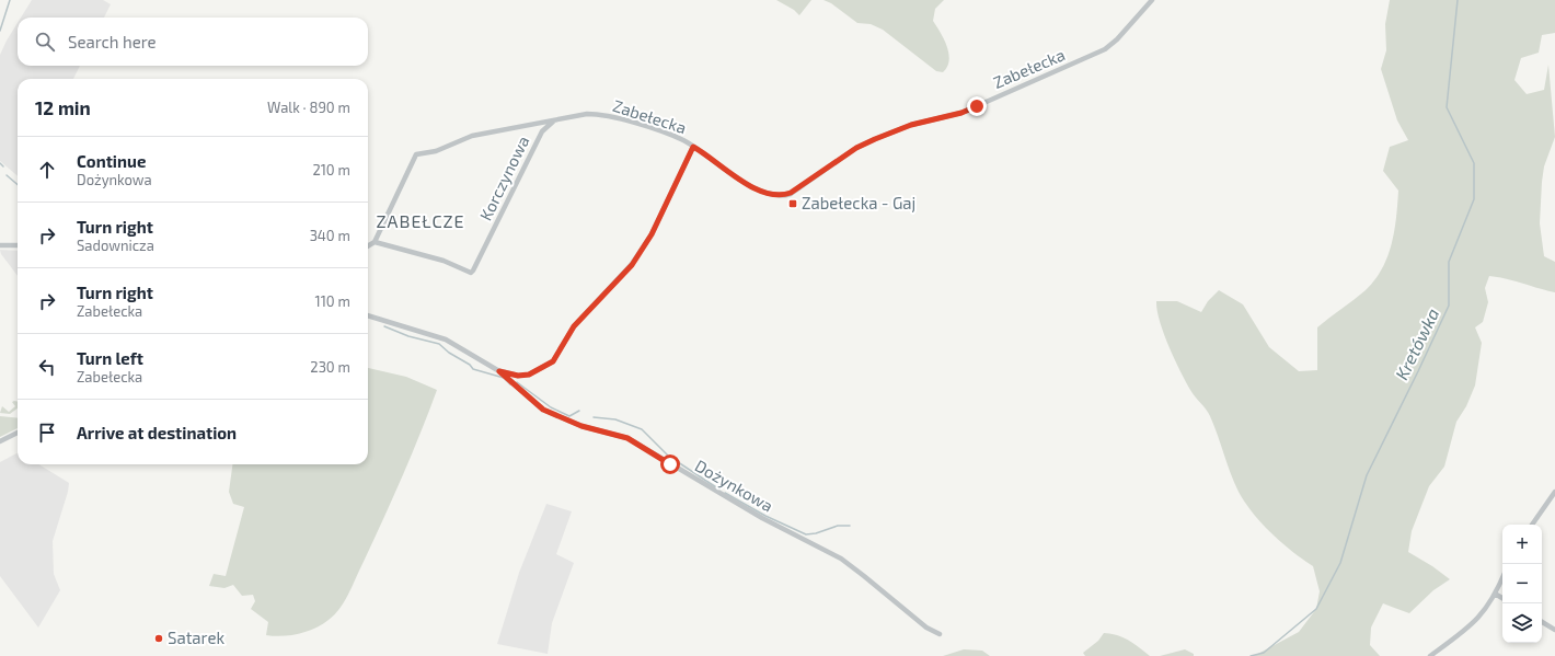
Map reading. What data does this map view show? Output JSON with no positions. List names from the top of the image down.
{
  "streets": {
    "street": ["Zabełecka", "Korczynowa", "Dożynkowa"]
  },
  "crossings": [
    ["Zabełecka", "Korczynowa"]
  ],
  "districts": ["ZABEŁCZE"],
  "water": ["Kretówka"],
  "places": {
    "transit": ["Zabełecka - Gaj"],
    "other": ["Satarek"]
  },
  "page": {
    "search": "Search here",
    "heading": ["12 min", "Walk · 890 m"],
    "list": [
      ["Continue", "Dożynkowa", "210 m"],
      ["Turn right", "Sadownicza", "340 m"],
      ["Turn right", "Zabełecka", "110 m"],
      ["Turn left", "Zabełecka", "230 m"],
      "Arrive at destination"
    ],
    "map_buttons": ["+", "−"]
  }
}
